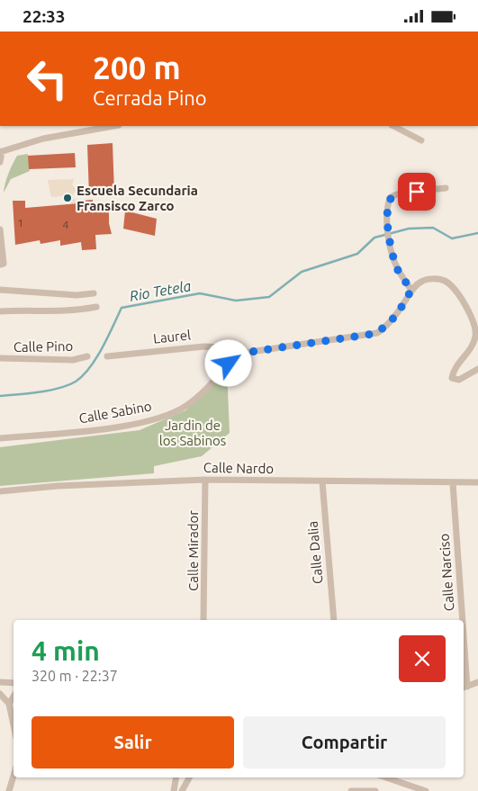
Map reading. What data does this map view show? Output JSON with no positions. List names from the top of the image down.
{
  "streets": {
    "street": [
      "Laurel",
      "Calle Pino",
      "Calle Sabino",
      "Calle Nardo",
      "Calle Mirador",
      "Calle Dalia",
      "Calle Narciso"
    ]
  },
  "crossings": [
    ["Laurel", "Calle Sabino"],
    ["Calle Nardo", "Calle Mirador"],
    ["Calle Nardo", "Calle Dalia"],
    ["Calle Nardo", "Calle Narciso"]
  ],
  "water": ["Rio Tetela"],
  "parks": ["Jardin de los Sabinos"],
  "places": ["Escuela Secundaria Fransisco Zarco"],
  "house_numbers": ["1", "4"],
  "page": {
    "status": "22:33",
    "turn": ["200 m", "Cerrada Pino"],
    "heading": ["4 min", "320 m · 22:37"],
    "buttons": ["Salir", "Compartir"]
  }
}
